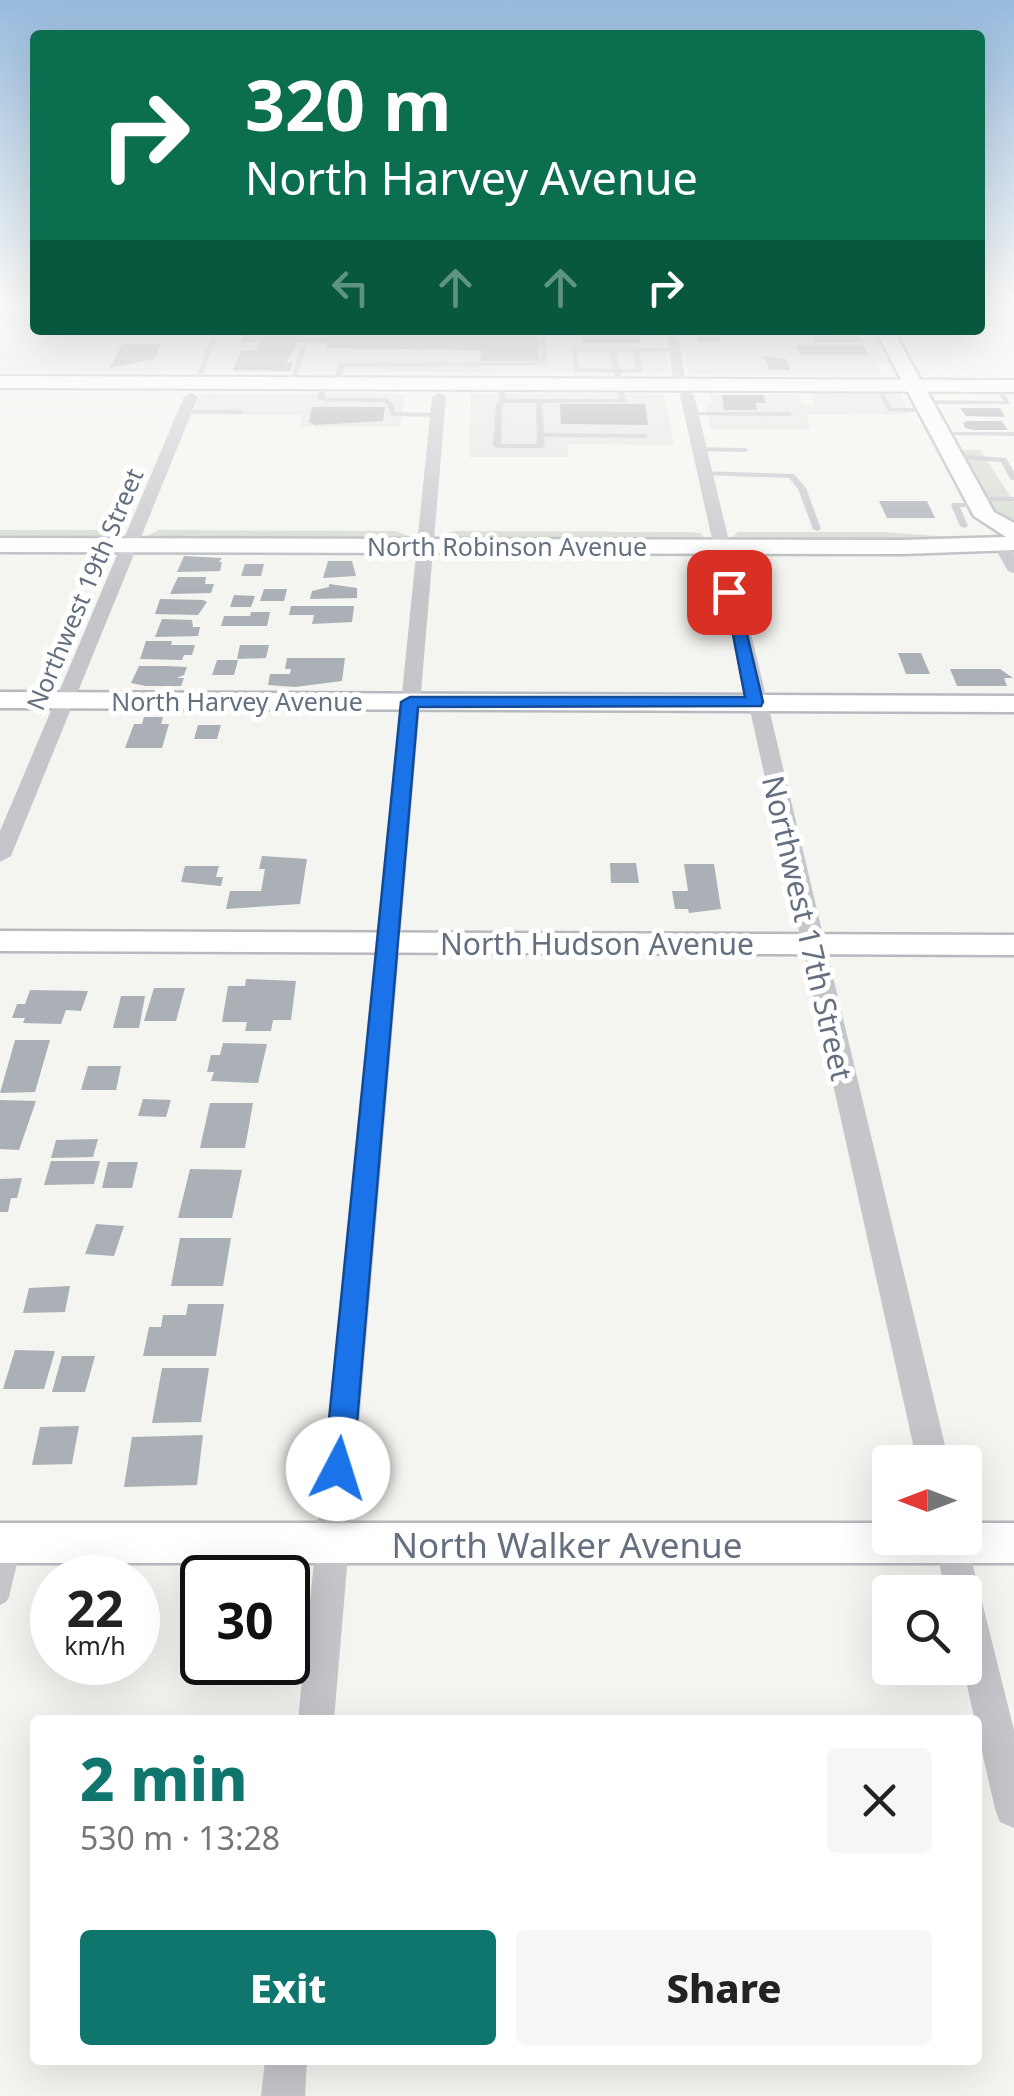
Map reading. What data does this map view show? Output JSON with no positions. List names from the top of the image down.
{
  "streets": {
    "street": [
      "North Robinson Avenue",
      "Northwest 19th Street",
      "North Harvey Avenue",
      "Northwest 17th Street",
      "North Hudson Avenue",
      "North Walker Avenue"
    ]
  },
  "crossings": [
    ["North Robinson Avenue", "Northwest 19th Street"],
    ["North Robinson Avenue", "Northwest 17th Street"],
    ["Northwest 19th Street", "North Harvey Avenue"],
    ["North Harvey Avenue", "Northwest 17th Street"],
    ["Northwest 17th Street", "North Hudson Avenue"]
  ],
  "north": "left",
  "page": {
    "turn": ["320 m", "North Harvey Avenue"],
    "speed": "22 km/h",
    "limit": "30",
    "heading": ["2 min", "530 m · 13:28"],
    "buttons": ["Exit", "Share"]
  }
}
